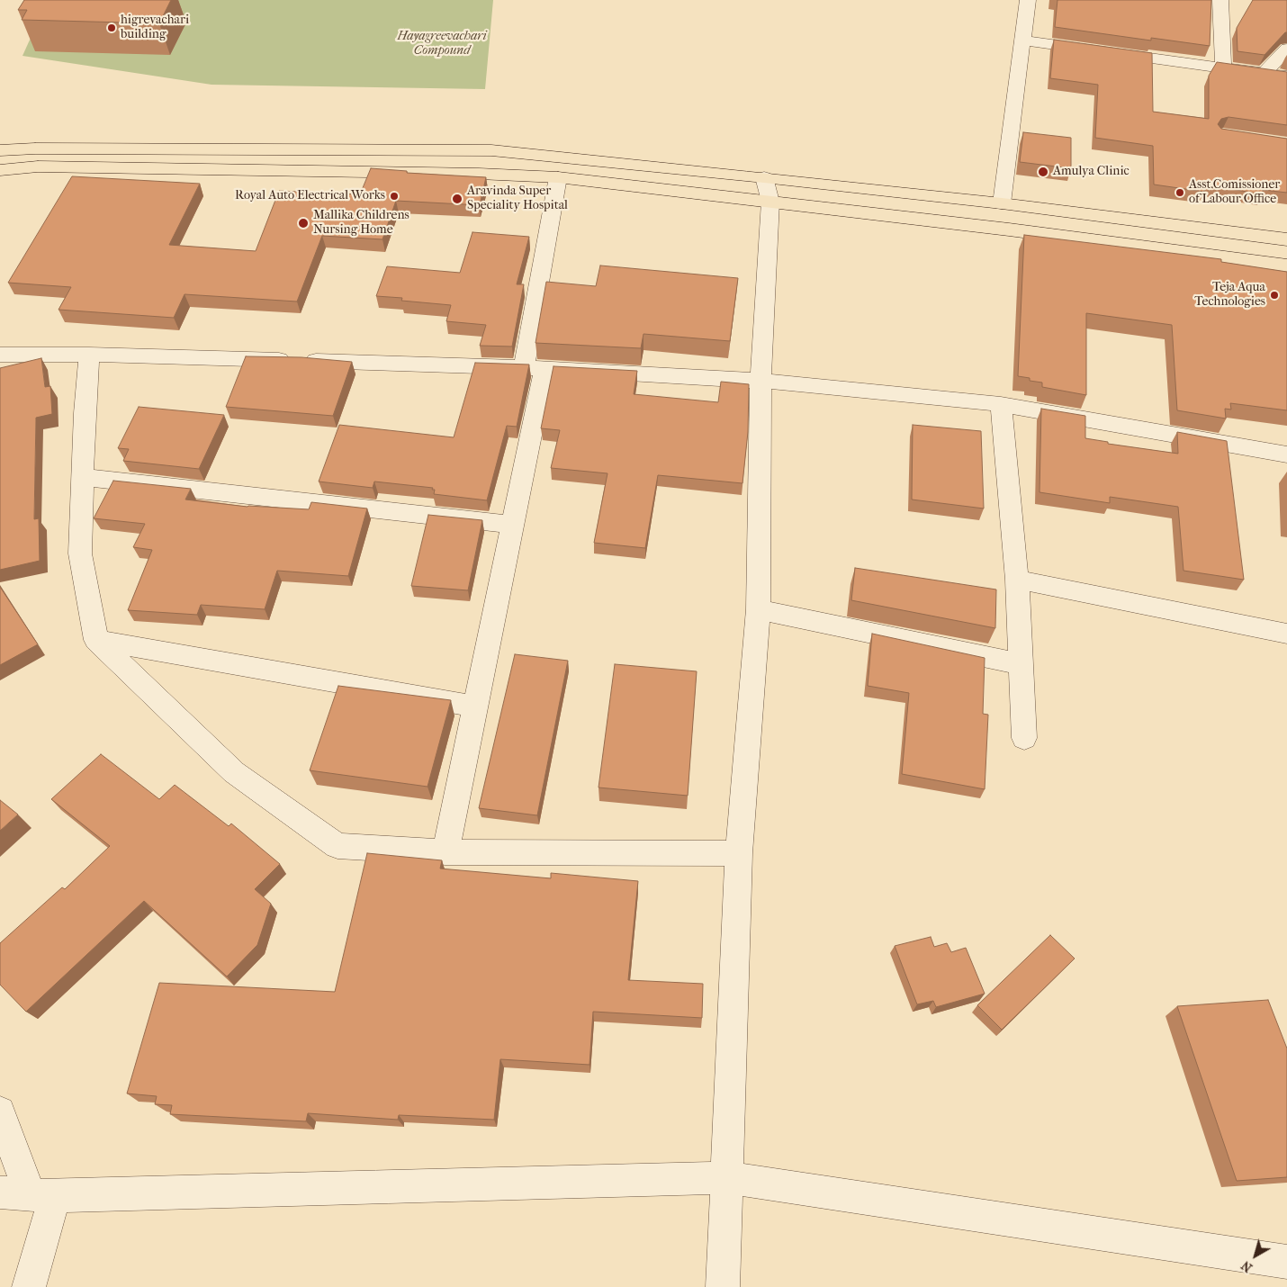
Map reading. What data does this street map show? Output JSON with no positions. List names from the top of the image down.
{
  "parks": ["Hayagreevachari Compound"],
  "places": [
    "higrevachari building",
    "Amulya Clinic",
    "Asst.Comissioner of Labour Office",
    "Royal Auto Electrical Works",
    "Aravinda Super Speciality Hospital",
    "Mallika Childrens Nursing Home",
    "Teja Aqua Technologies"
  ],
  "north": "bottom left"
}
